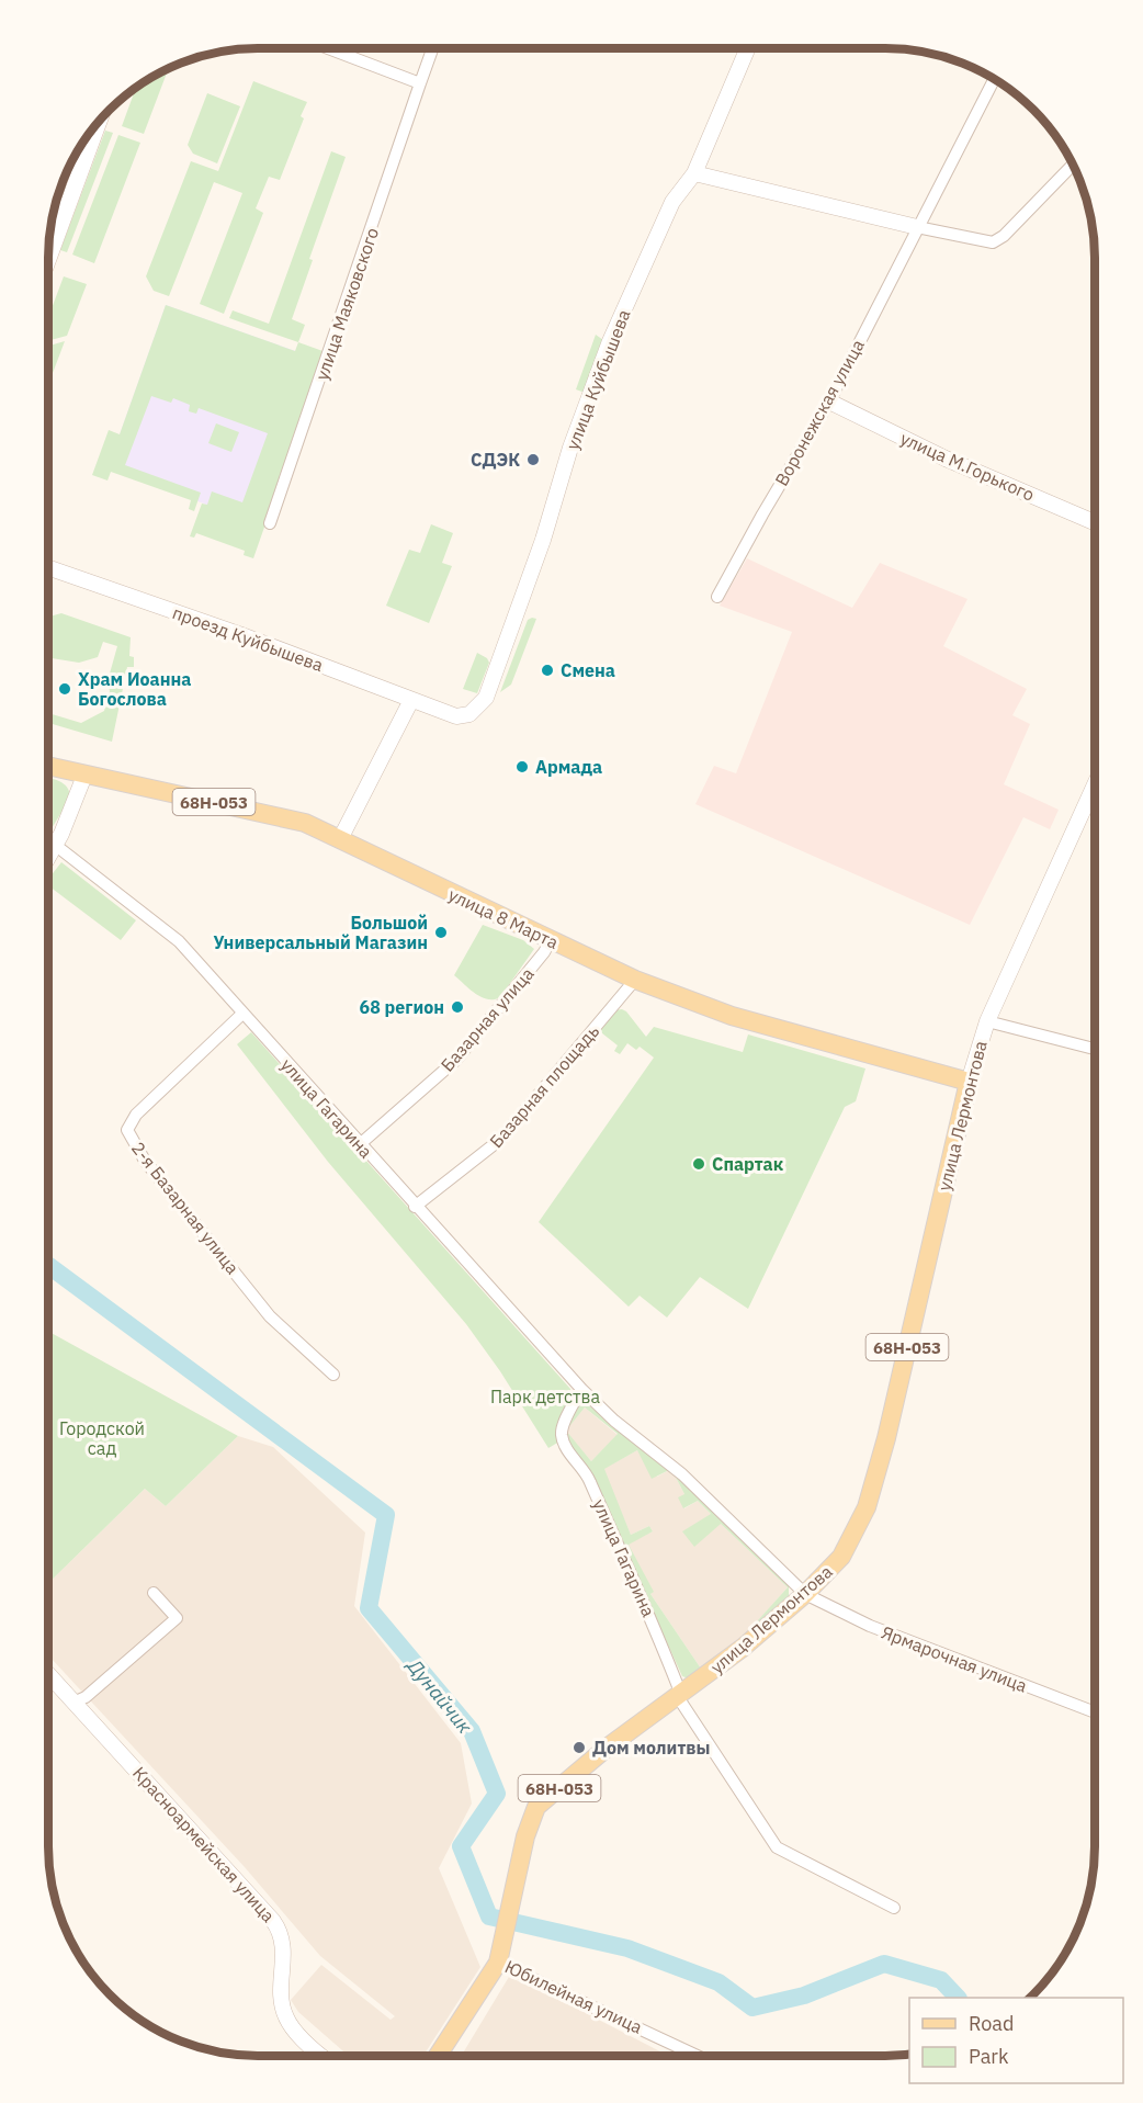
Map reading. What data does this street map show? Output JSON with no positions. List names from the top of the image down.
{
  "streets": {
    "main road": ["68Н-053", "улица 8 Марта", "улица Лермонтова"],
    "street": [
      "улица Маяковского",
      "улица Куйбышева",
      "Воронежская улица",
      "улица М.Горького",
      "проезд Куйбышева",
      "Базарная улица",
      "Базарная площадь",
      "улица Гагарина",
      "2-я Базарная улица",
      "Ярмарочная улица",
      "Красноармейская улица",
      "Юбилейная улица"
    ]
  },
  "crossings": [
    ["улица Куйбышева", "проезд Куйбышева"],
    ["Воронежская улица", "улица М.Горького"],
    ["улица 8 Марта", "Базарная улица"],
    ["улица 8 Марта", "Базарная площадь"],
    ["улица 8 Марта", "улица Лермонтова"],
    ["Базарная улица", "улица Гагарина"],
    ["Базарная площадь", "улица Гагарина"],
    ["улица Гагарина", "улица Лермонтова"],
    ["улица Гагарина", "2-я Базарная улица"],
    ["улица Гагарина", "Ярмарочная улица"],
    ["улица Лермонтова", "Ярмарочная улица"],
    ["улица Лермонтова", "Юбилейная улица"]
  ],
  "water": ["Дунайчик"],
  "parks": ["Парк детства", "Городской сад"],
  "places": [
    "СДЭК",
    "Смена",
    "Храм Иоанна Богослова",
    "Армада",
    "Большой Универсальный Магазин",
    "68 регион",
    "Спартак",
    "Дом молитвы"
  ],
  "legend": ["Road", "Park"]
}
